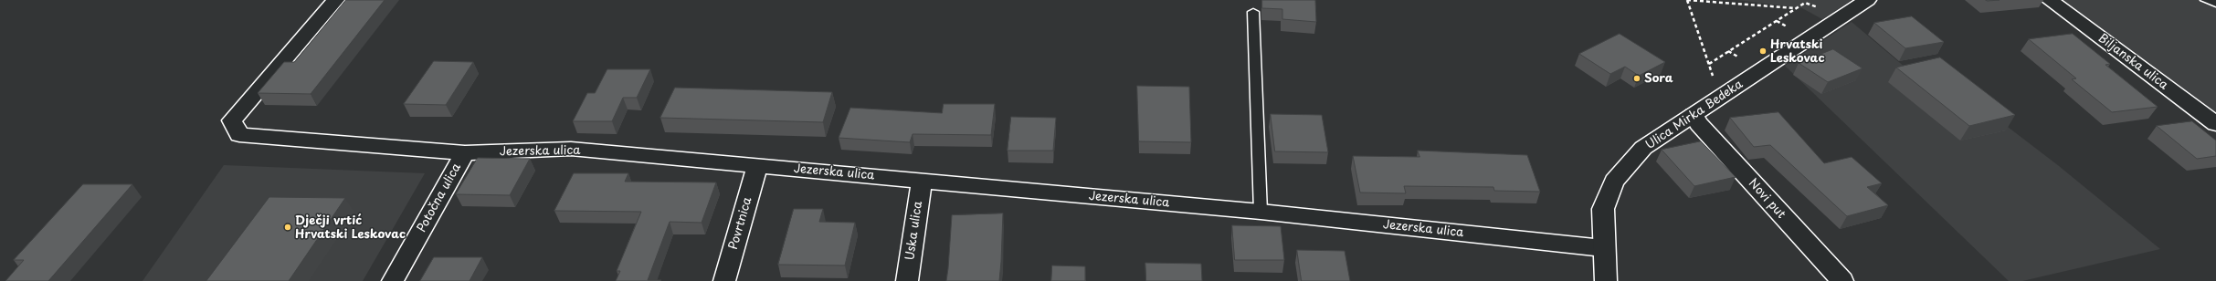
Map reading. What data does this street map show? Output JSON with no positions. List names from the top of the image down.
{
  "streets": {
    "street": [
      "Biljanska ulica",
      "Ulica Mirka Bedeka",
      "Jezerska ulica",
      "Potočna ulica",
      "Novi put",
      "Povrtnica",
      "Uska ulica"
    ]
  },
  "crossings": [
    ["Ulica Mirka Bedeka", "Jezerska ulica"],
    ["Ulica Mirka Bedeka", "Novi put"],
    ["Jezerska ulica", "Potočna ulica"],
    ["Jezerska ulica", "Povrtnica"],
    ["Jezerska ulica", "Uska ulica"]
  ],
  "places": ["Hrvatski Leskovac", "Sora", "Dječji vrtić Hrvatski Leskovac"]
}
